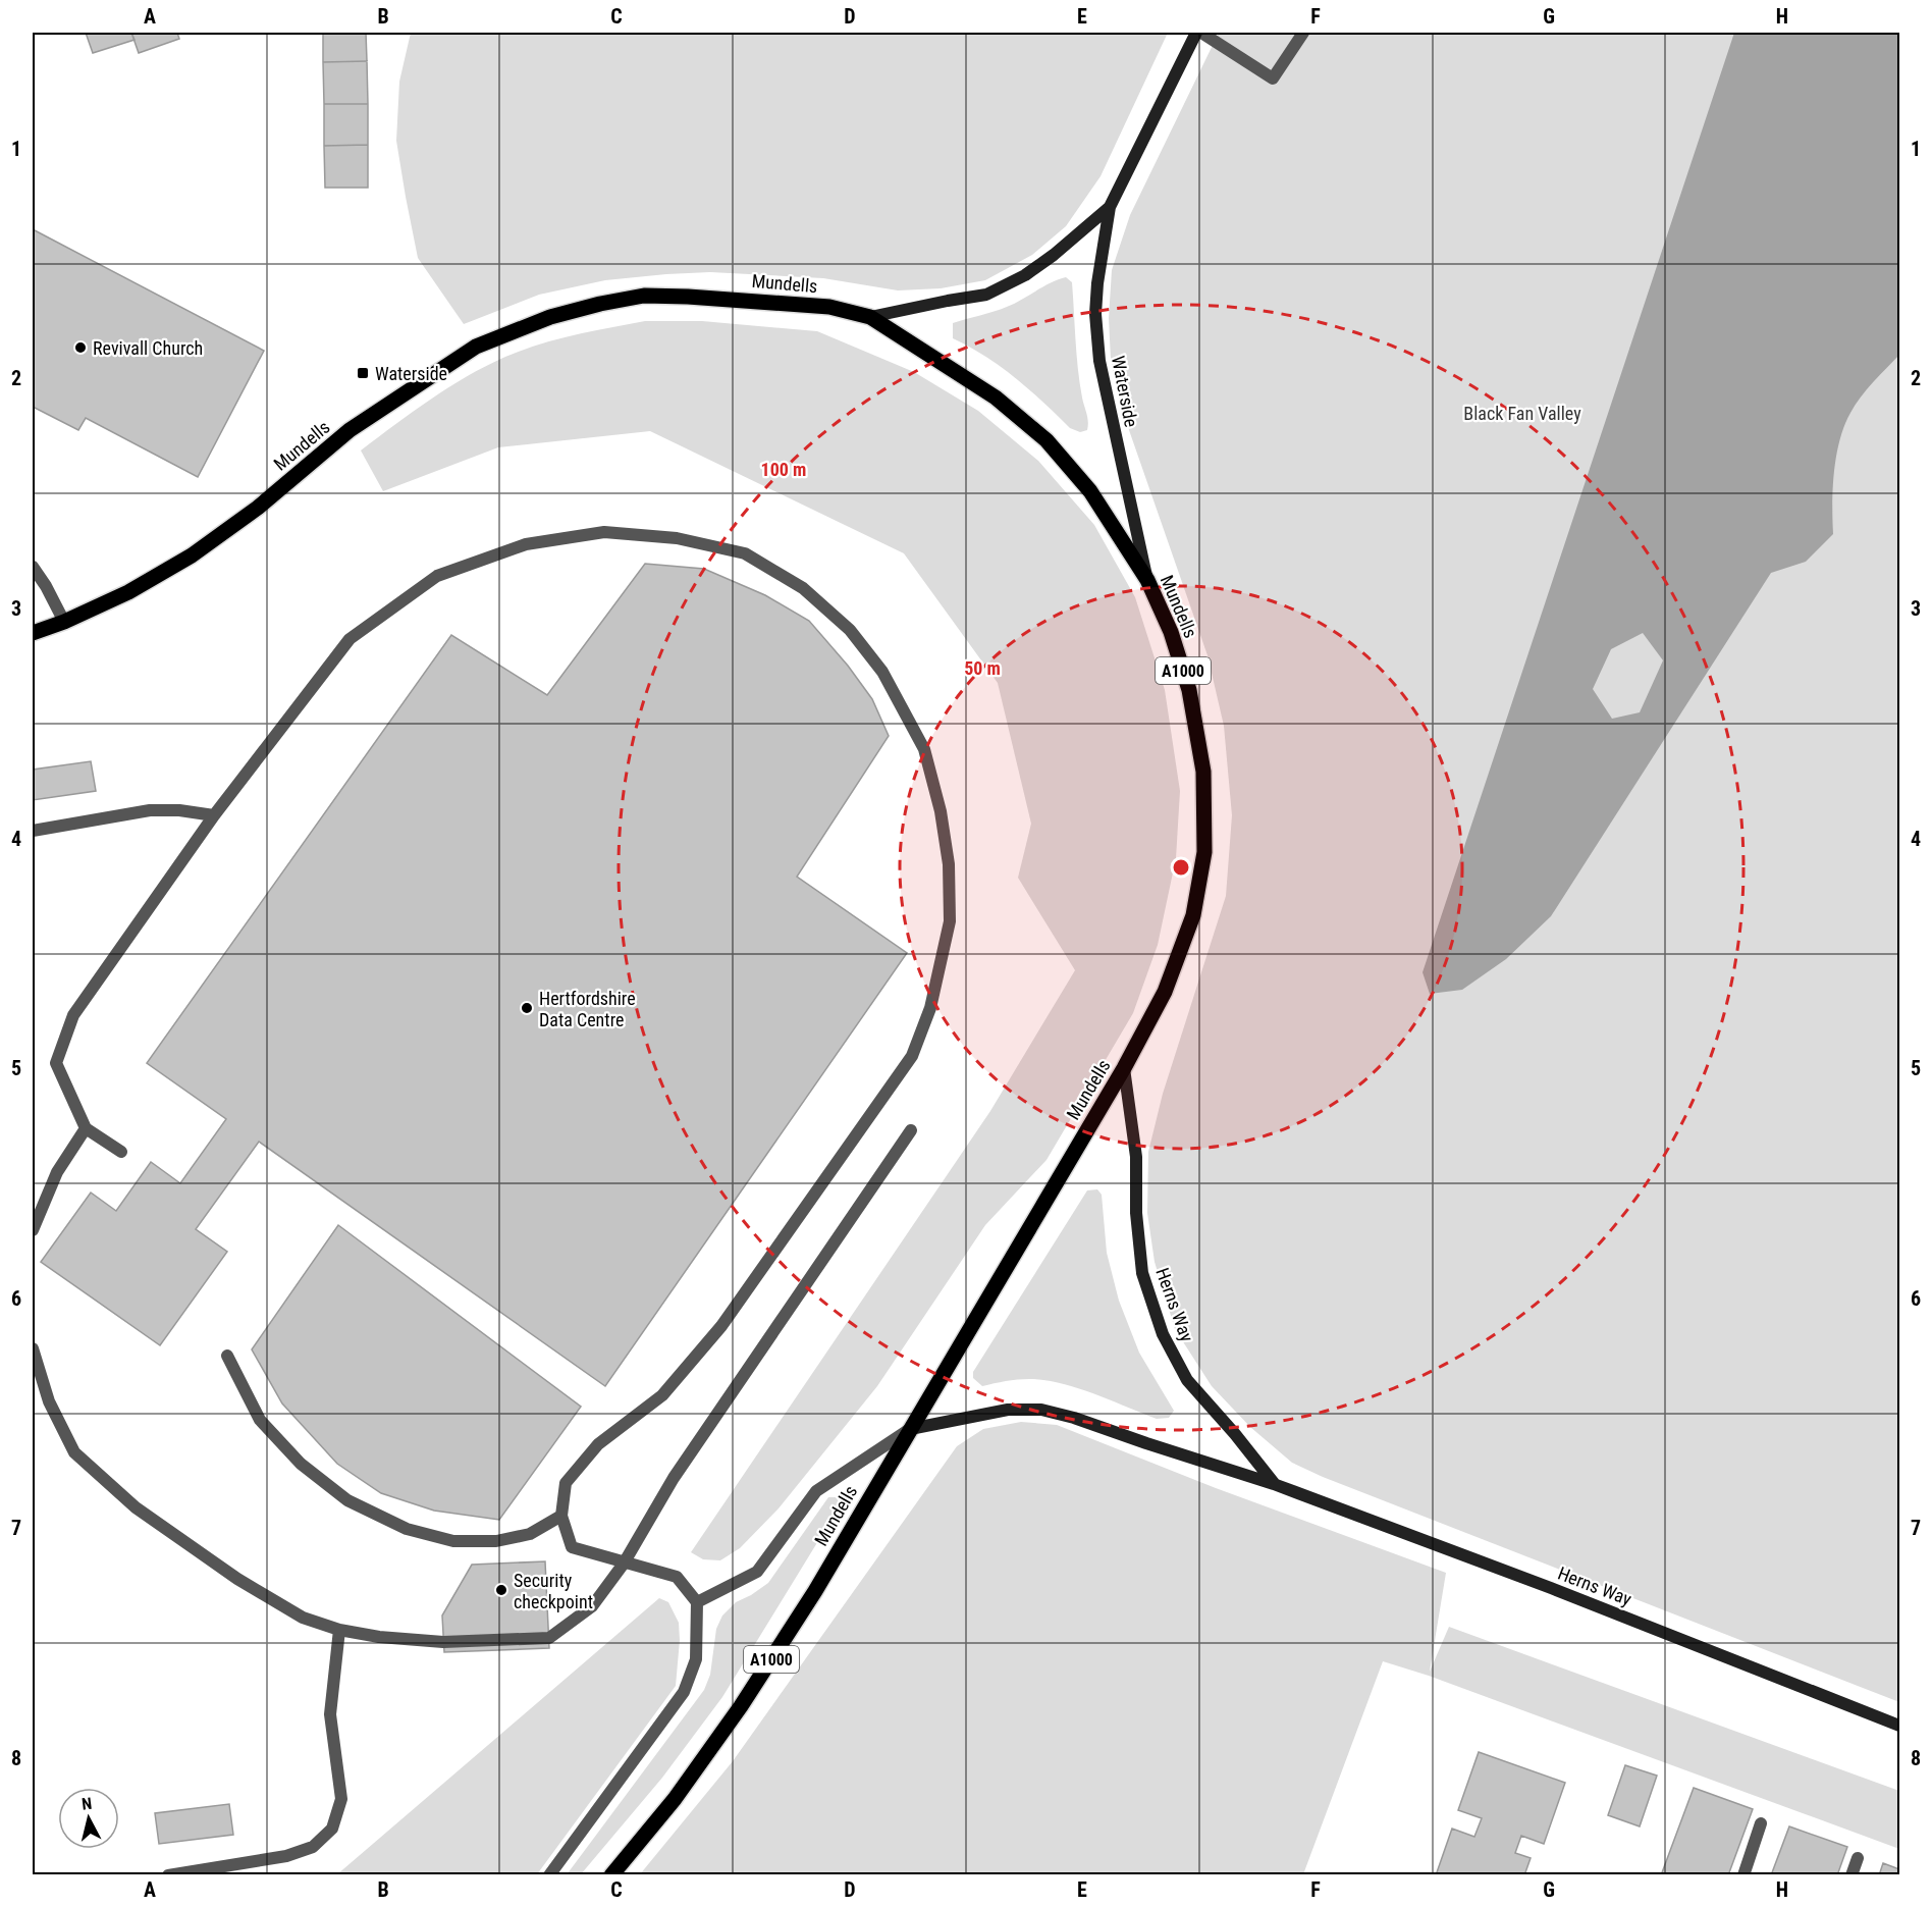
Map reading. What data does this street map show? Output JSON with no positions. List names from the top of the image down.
{
  "streets": {
    "main road": ["Mundells", "A1000"],
    "street": ["Waterside", "Herns Way"]
  },
  "crossings": [
    ["Mundells", "Waterside"],
    ["Mundells", "Herns Way"]
  ],
  "parks": ["Black Fan Valley"],
  "places": {
    "other": ["Revivall Church", "Hertfordshire Data Centre", "Security checkpoint"],
    "transit": ["Waterside"]
  },
  "north": "top",
  "grid": {
    "columns": [
      "A",
      "B",
      "C",
      "D",
      "E",
      "F",
      "G",
      "H"
    ],
    "rows": [
      "1",
      "2",
      "3",
      "4",
      "5",
      "6",
      "7",
      "8"
    ]
  },
  "rings": ["100 m", "50 m"]
}
